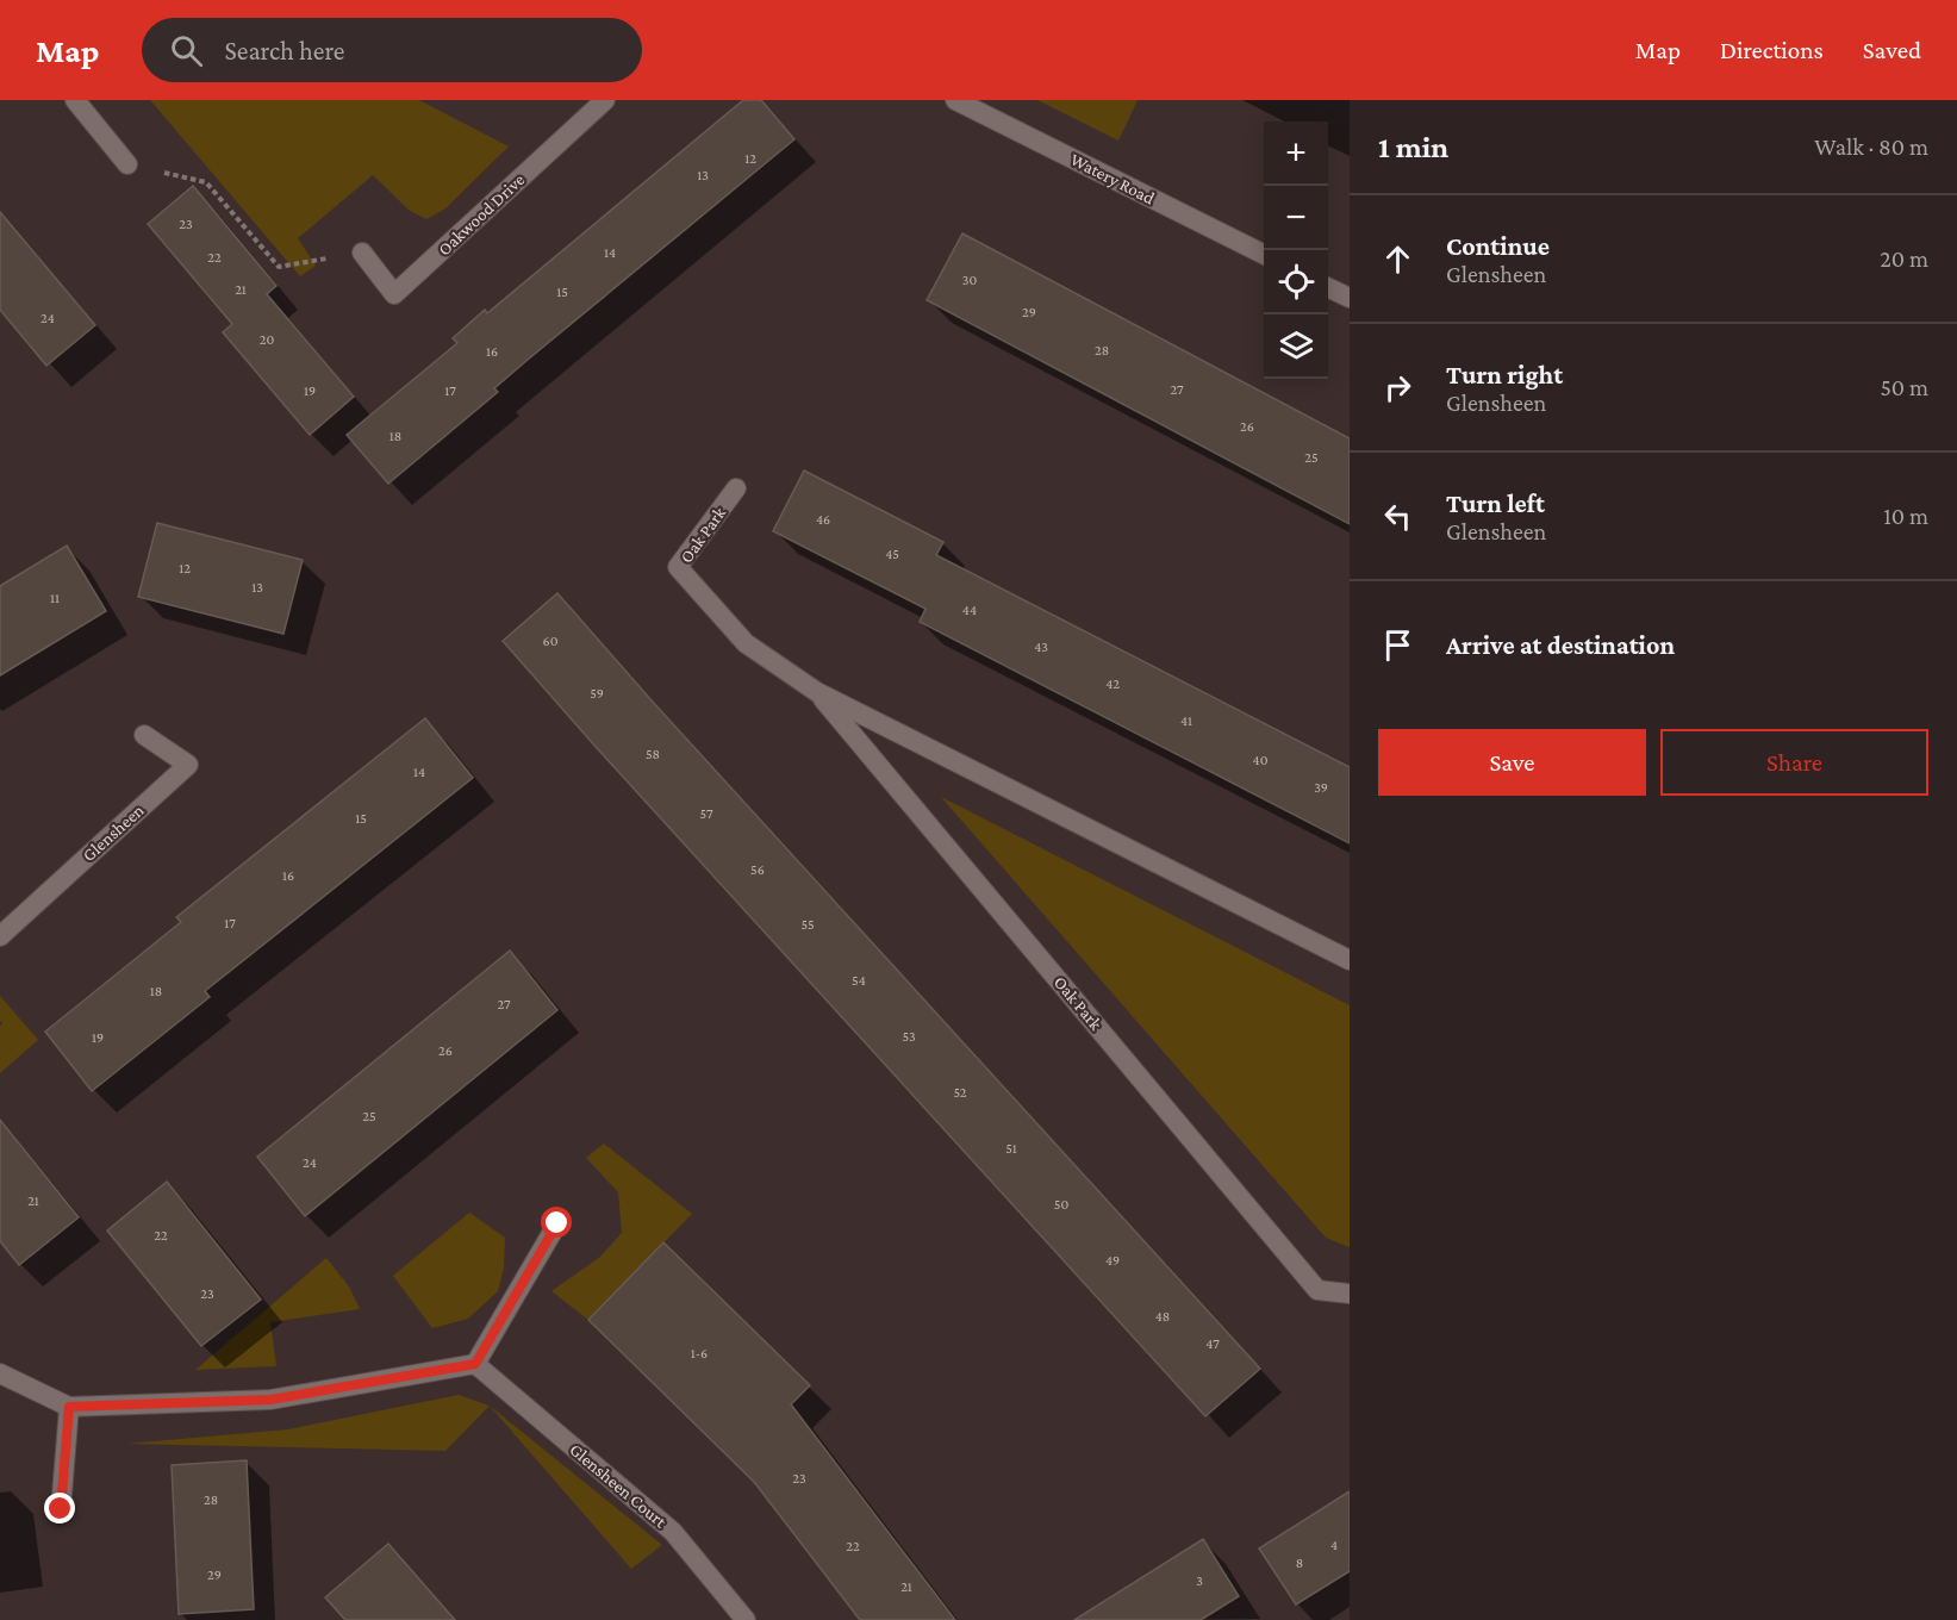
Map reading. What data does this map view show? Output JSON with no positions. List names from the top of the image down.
{
  "streets": {
    "street": [
      "Watery Road",
      "Oakwood Drive",
      "Oak Park",
      "Glensheen",
      "Glensheen Court"
    ]
  },
  "house_numbers": [
    "12",
    "13",
    "23",
    "14",
    "22",
    "30",
    "21",
    "15",
    "29",
    "24",
    "20",
    "28",
    "16",
    "27",
    "19",
    "17",
    "26",
    "18",
    "25",
    "46",
    "45",
    "12",
    "13",
    "11",
    "44",
    "60",
    "43",
    "42",
    "59",
    "41",
    "58",
    "40",
    "14",
    "39",
    "57",
    "15",
    "56",
    "16",
    "17",
    "55",
    "54",
    "18",
    "27",
    "53",
    "19",
    "26",
    "52",
    "25",
    "51",
    "24",
    "21",
    "50",
    "22",
    "49",
    "23",
    "48",
    "47",
    "1-6",
    "23",
    "28",
    "4",
    "22",
    "8",
    "29",
    "3",
    "21"
  ],
  "page": {
    "header": "Map",
    "search": "Search here",
    "nav": ["Map", "Directions", "Saved"],
    "heading": ["1 min", "Walk · 80 m"],
    "map_buttons": ["+", "−"],
    "list": [
      ["Continue", "Glensheen", "20 m"],
      ["Turn right", "Glensheen", "50 m"],
      ["Turn left", "Glensheen", "10 m"],
      "Arrive at destination"
    ],
    "buttons": ["Save", "Share"]
  }
}
